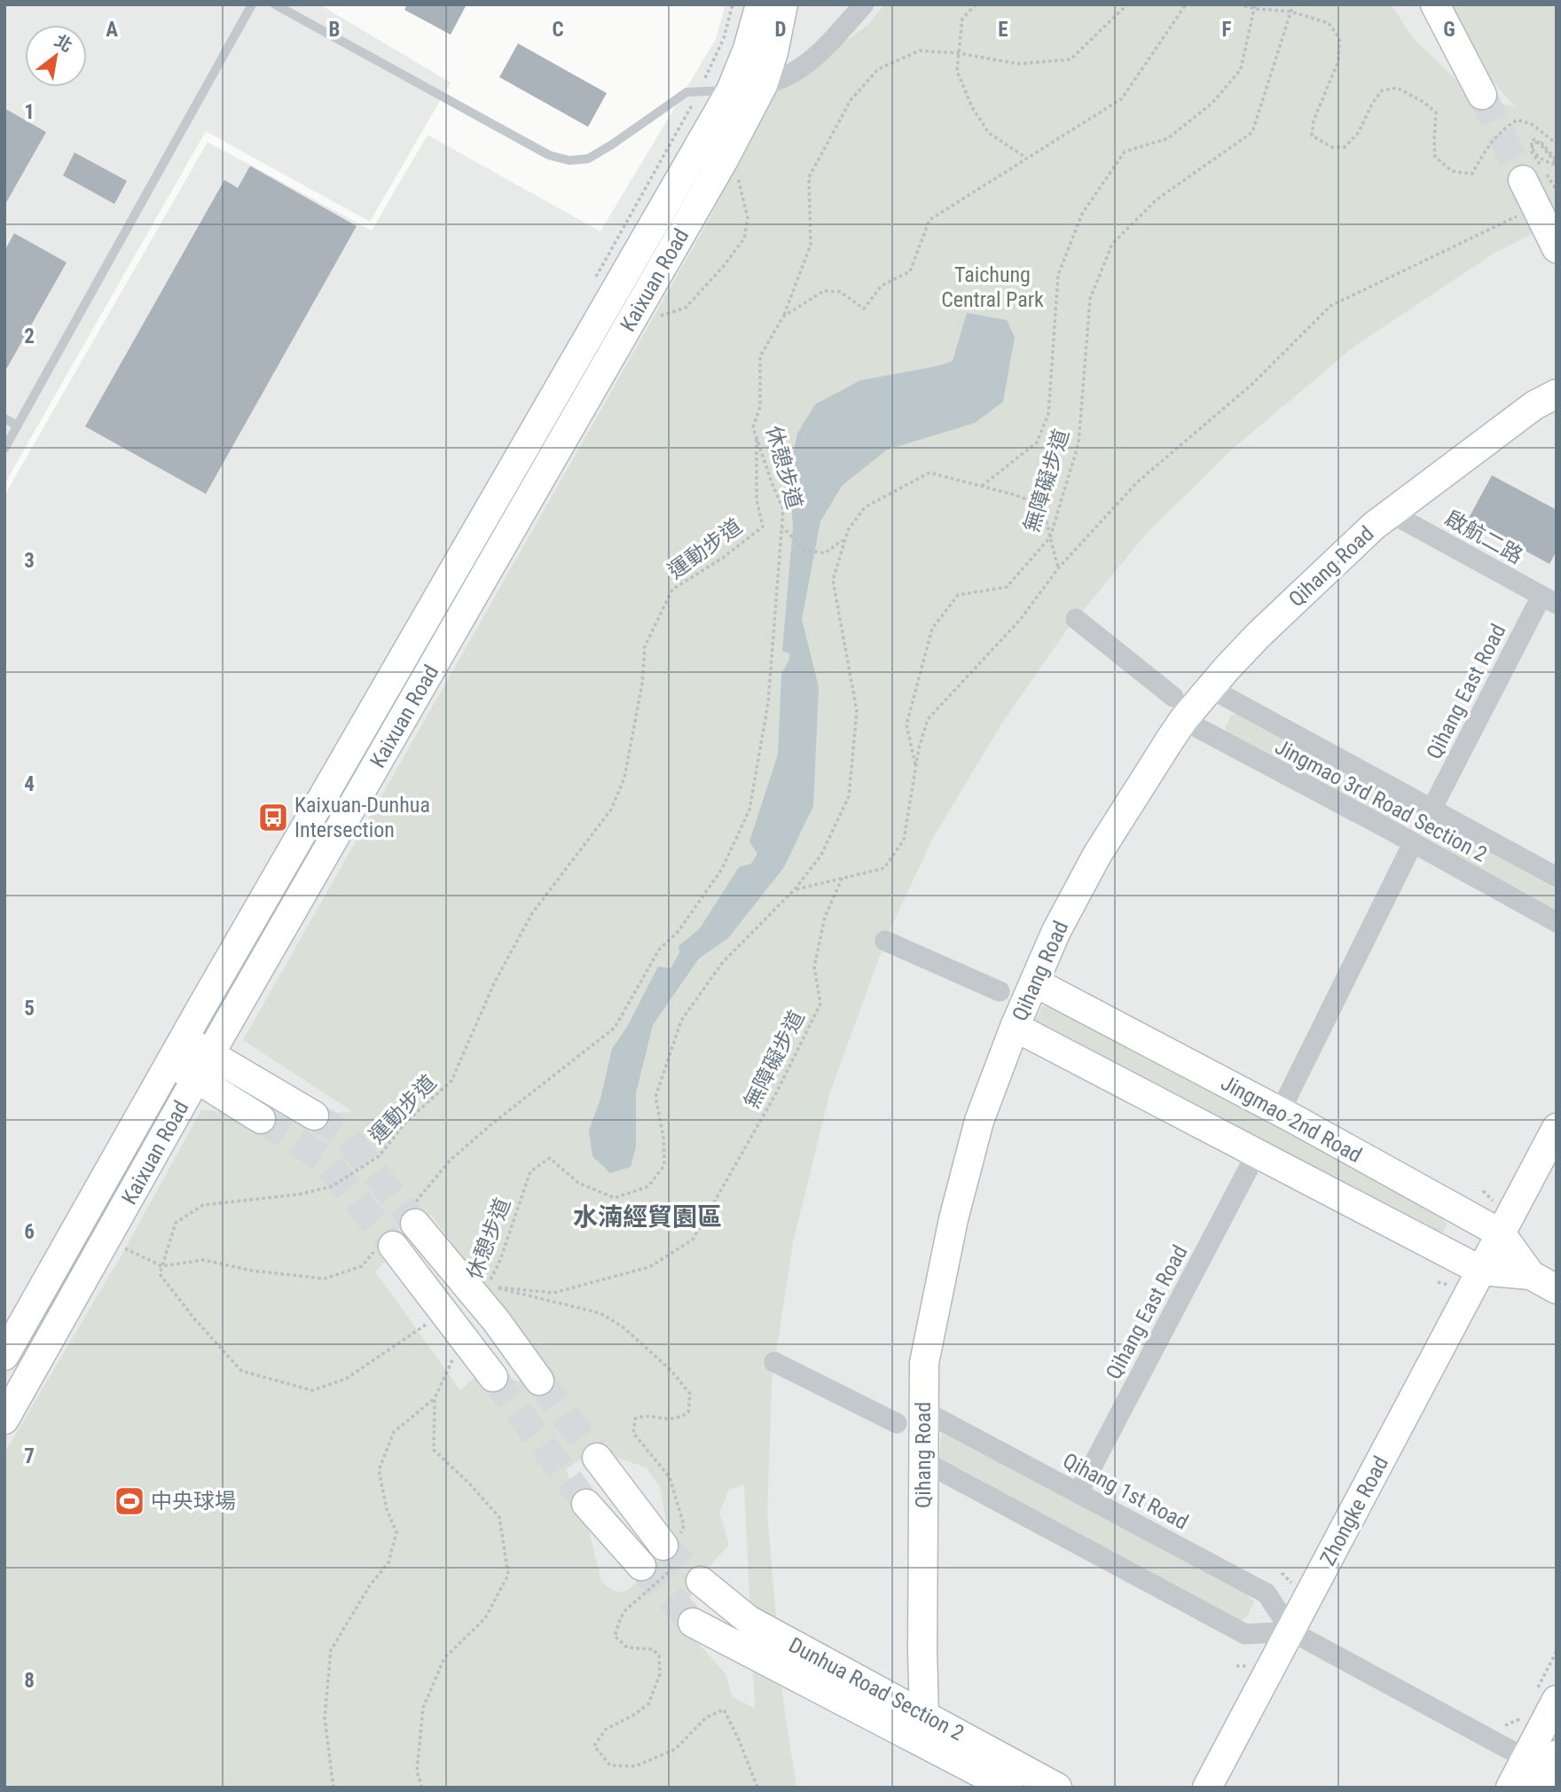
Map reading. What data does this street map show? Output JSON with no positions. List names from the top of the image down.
{
  "streets": {
    "street": [
      "Kaixuan Road",
      "啟航二路",
      "Qihang Road",
      "Qihang East Road",
      "Jingmao 3rd Road Section 2",
      "Jingmao 2nd Road",
      "Qihang 1st Road",
      "Zhongke Road",
      "Dunhua Road Section 2"
    ],
    "path": ["休憩步道", "無障礙步道", "運動步道"]
  },
  "crossings": [
    ["休憩步道", "無障礙步道"],
    ["休憩步道", "運動步道"],
    ["啟航二路", "Qihang Road"],
    ["啟航二路", "Qihang East Road"],
    ["Qihang Road", "Jingmao 3rd Road Section 2"],
    ["Qihang Road", "Jingmao 2nd Road"],
    ["Qihang Road", "Qihang 1st Road"],
    ["Qihang Road", "Dunhua Road Section 2"],
    ["Qihang East Road", "Jingmao 3rd Road Section 2"],
    ["Qihang East Road", "Jingmao 2nd Road"],
    ["Qihang East Road", "Qihang 1st Road"],
    ["Jingmao 2nd Road", "Zhongke Road"],
    ["Qihang 1st Road", "Zhongke Road"]
  ],
  "districts": ["水湳經貿園區"],
  "parks": ["Taichung Central Park"],
  "places": {
    "bus stop": ["Kaixuan-Dunhua Intersection"],
    "sports": ["中央球場"]
  },
  "north": "top right",
  "grid": {
    "columns": [
      "A",
      "B",
      "C",
      "D",
      "E",
      "F",
      "G"
    ],
    "rows": [
      "1",
      "2",
      "3",
      "4",
      "5",
      "6",
      "7",
      "8"
    ]
  }
}
